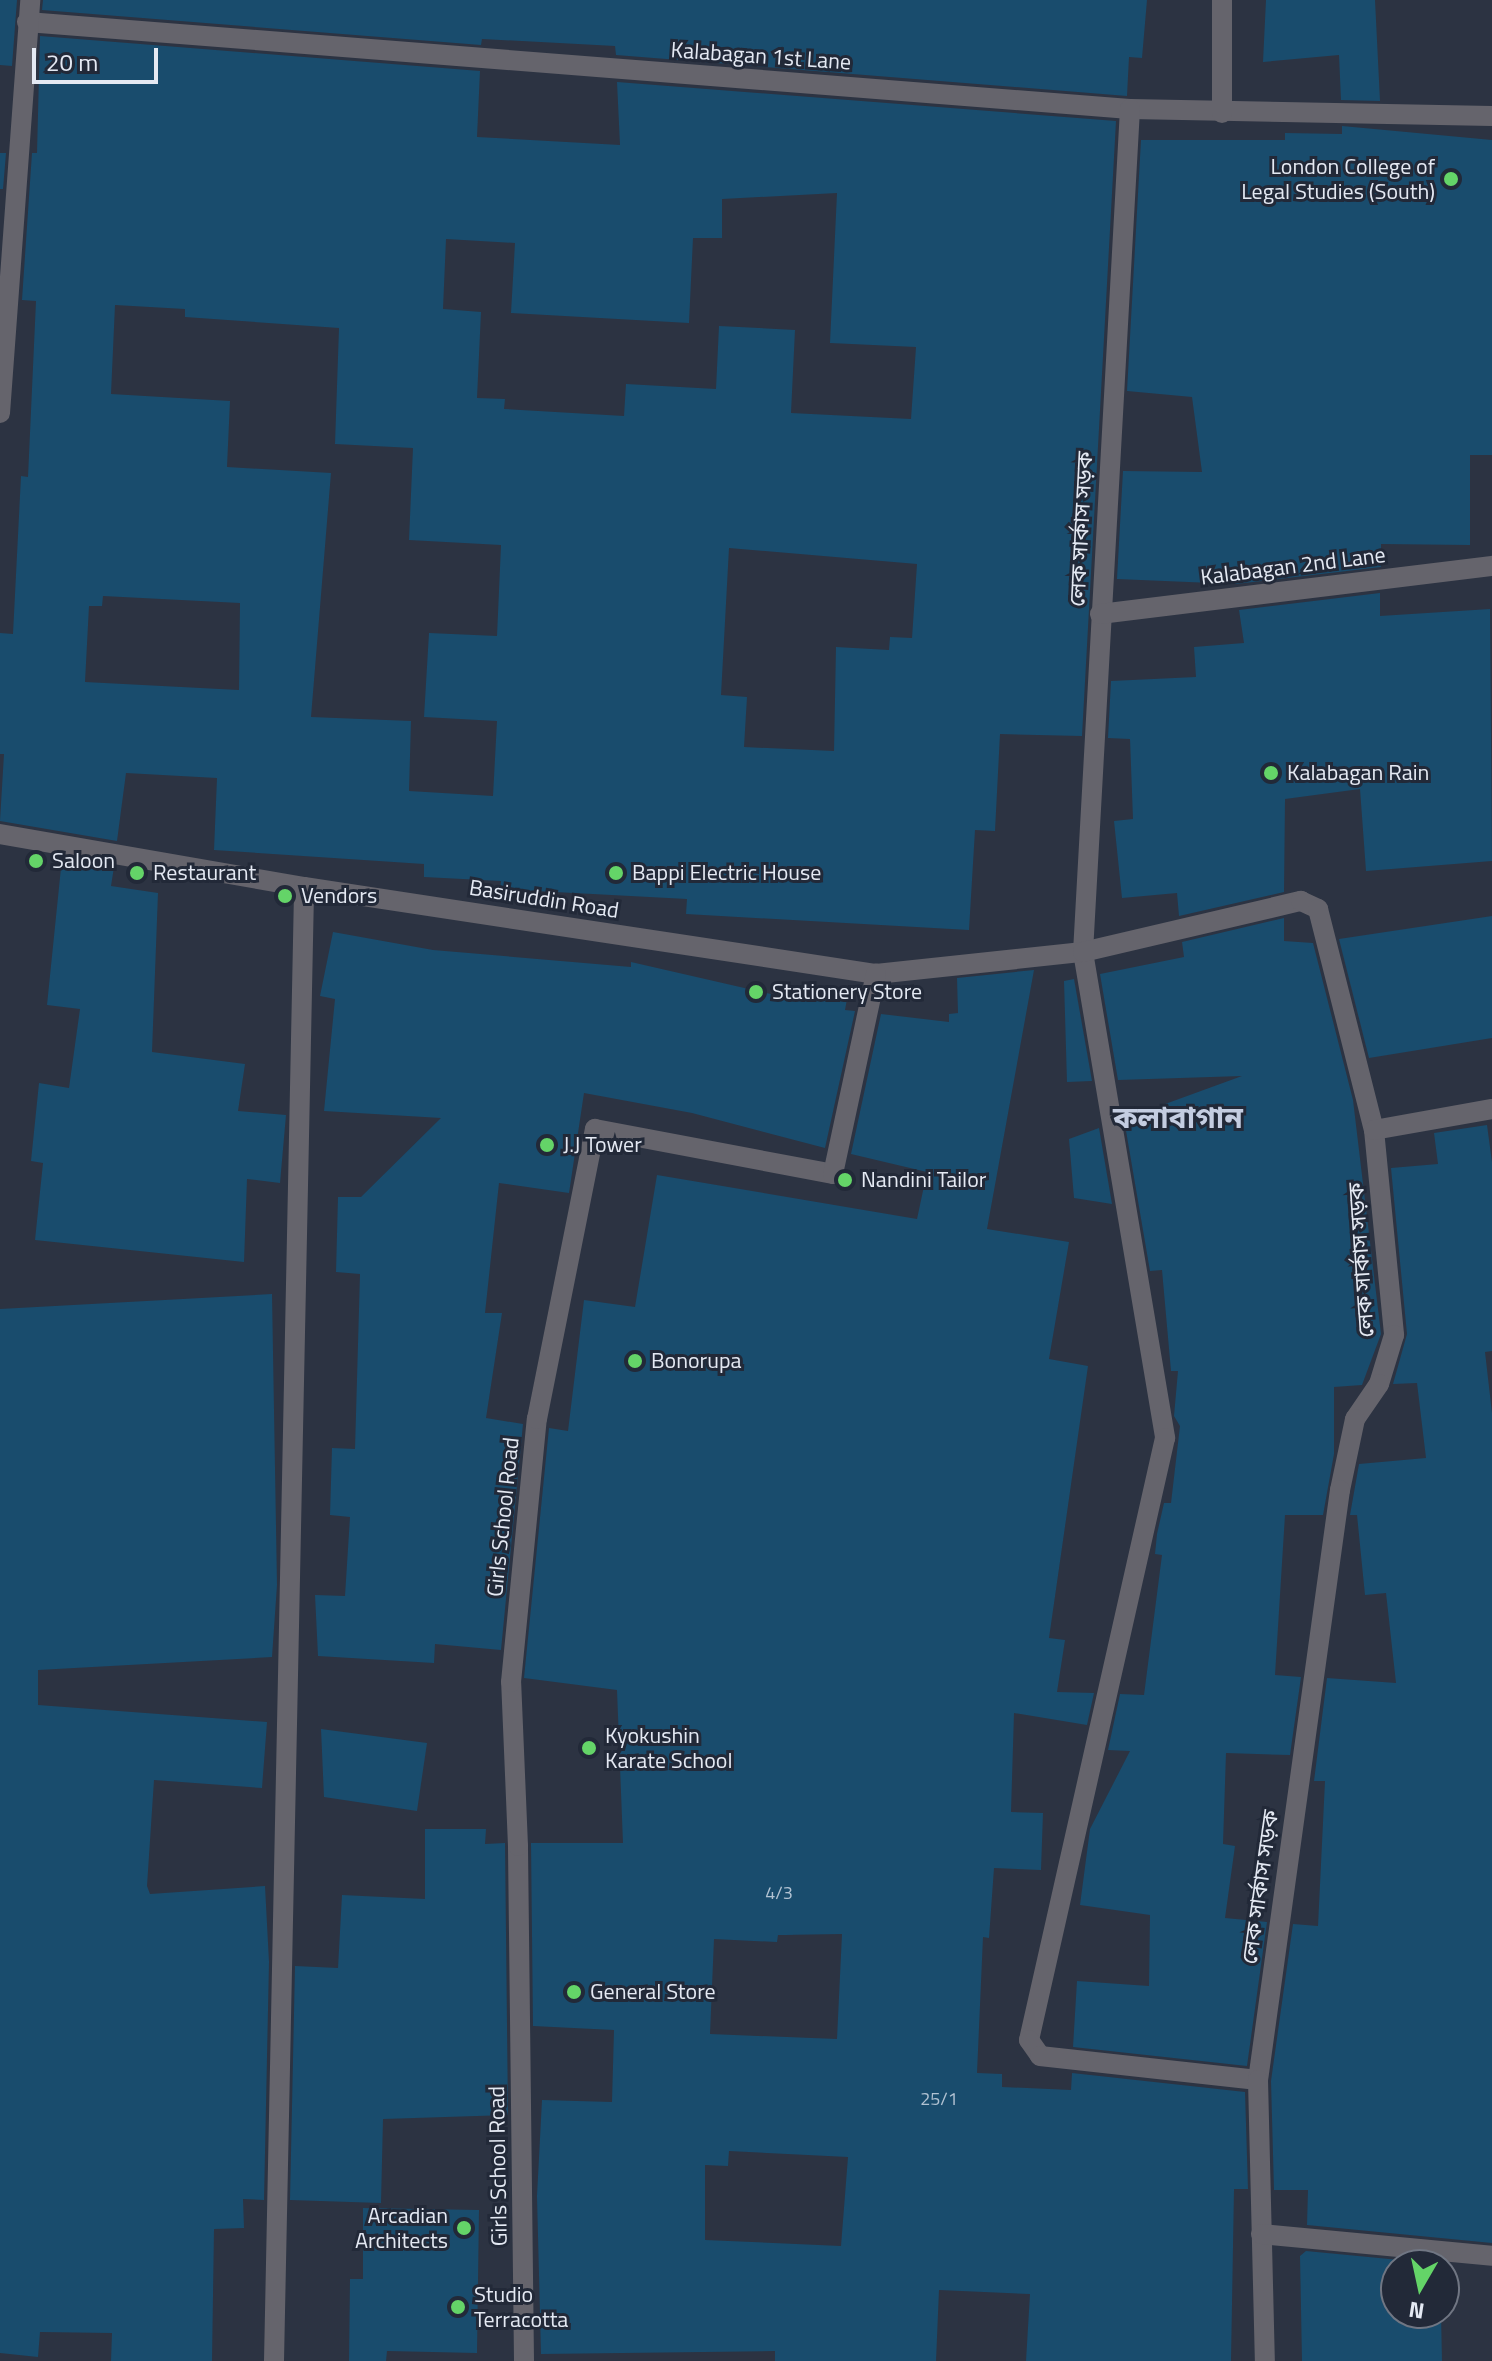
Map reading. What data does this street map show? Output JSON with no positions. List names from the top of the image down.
{
  "streets": {
    "street": [
      "Kalabagan 1st Lane",
      "লেক সার্কাস সড়ক",
      "Kalabagan 2nd Lane",
      "Basiruddin Road",
      "Girls School Road"
    ]
  },
  "crossings": [
    ["Kalabagan 1st Lane", "লেক সার্কাস সড়ক"],
    ["লেক সার্কাস সড়ক", "Kalabagan 2nd Lane"],
    ["লেক সার্কাস সড়ক", "Basiruddin Road"],
    ["Basiruddin Road", "Girls School Road"]
  ],
  "districts": ["কলাবাগান"],
  "places": [
    "London College of Legal Studies (South)",
    "Kalabagan Rain",
    "Saloon",
    "Restaurant",
    "Bappi Electric House",
    "Vendors",
    "Stationery Store",
    "J.J Tower",
    "Nandini Tailor",
    "Bonorupa",
    "Kyokushin Karate School",
    "General Store",
    "Arcadian Architects",
    "Studio Terracotta"
  ],
  "house_numbers": ["4/3", "25/1"],
  "scale_bar": "20 m",
  "north": "bottom"
}
